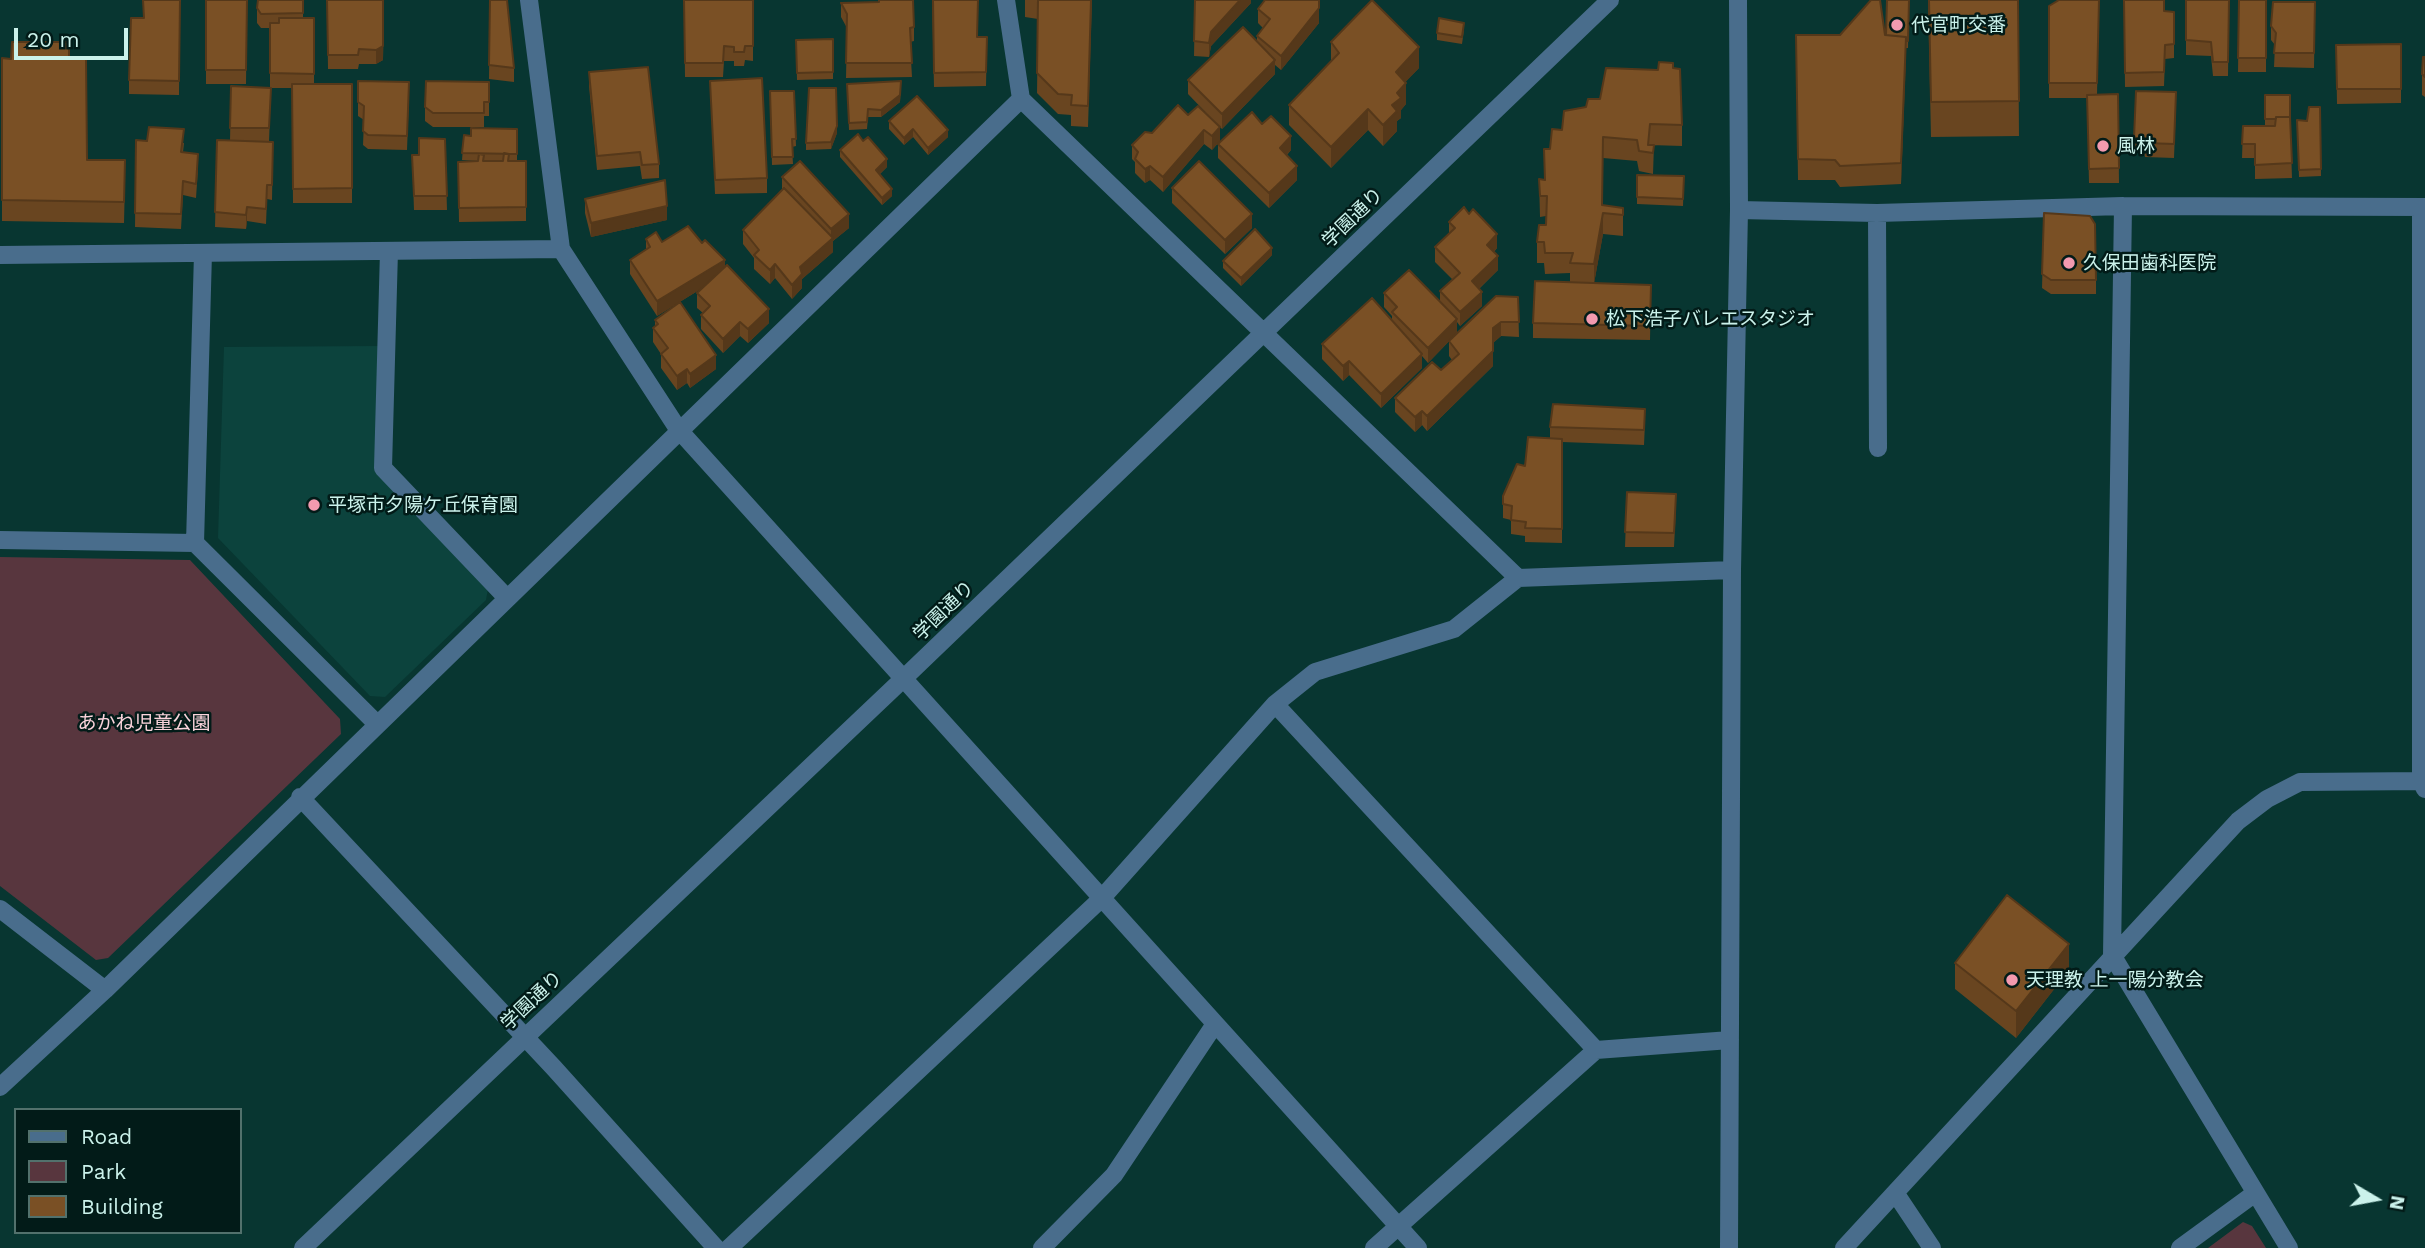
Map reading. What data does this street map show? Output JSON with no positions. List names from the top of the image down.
{
  "streets": {
    "street": ["学園通り"]
  },
  "parks": ["あかね児童公園"],
  "places": [
    "代官町交番",
    "風林",
    "久保田歯科医院",
    "松下浩子バレエスタジオ",
    "平塚市夕陽ケ丘保育園",
    "天理教 上一陽分教会"
  ],
  "legend": ["Road", "Park", "Building"],
  "scale_bar": "20 m",
  "north": "right"
}
